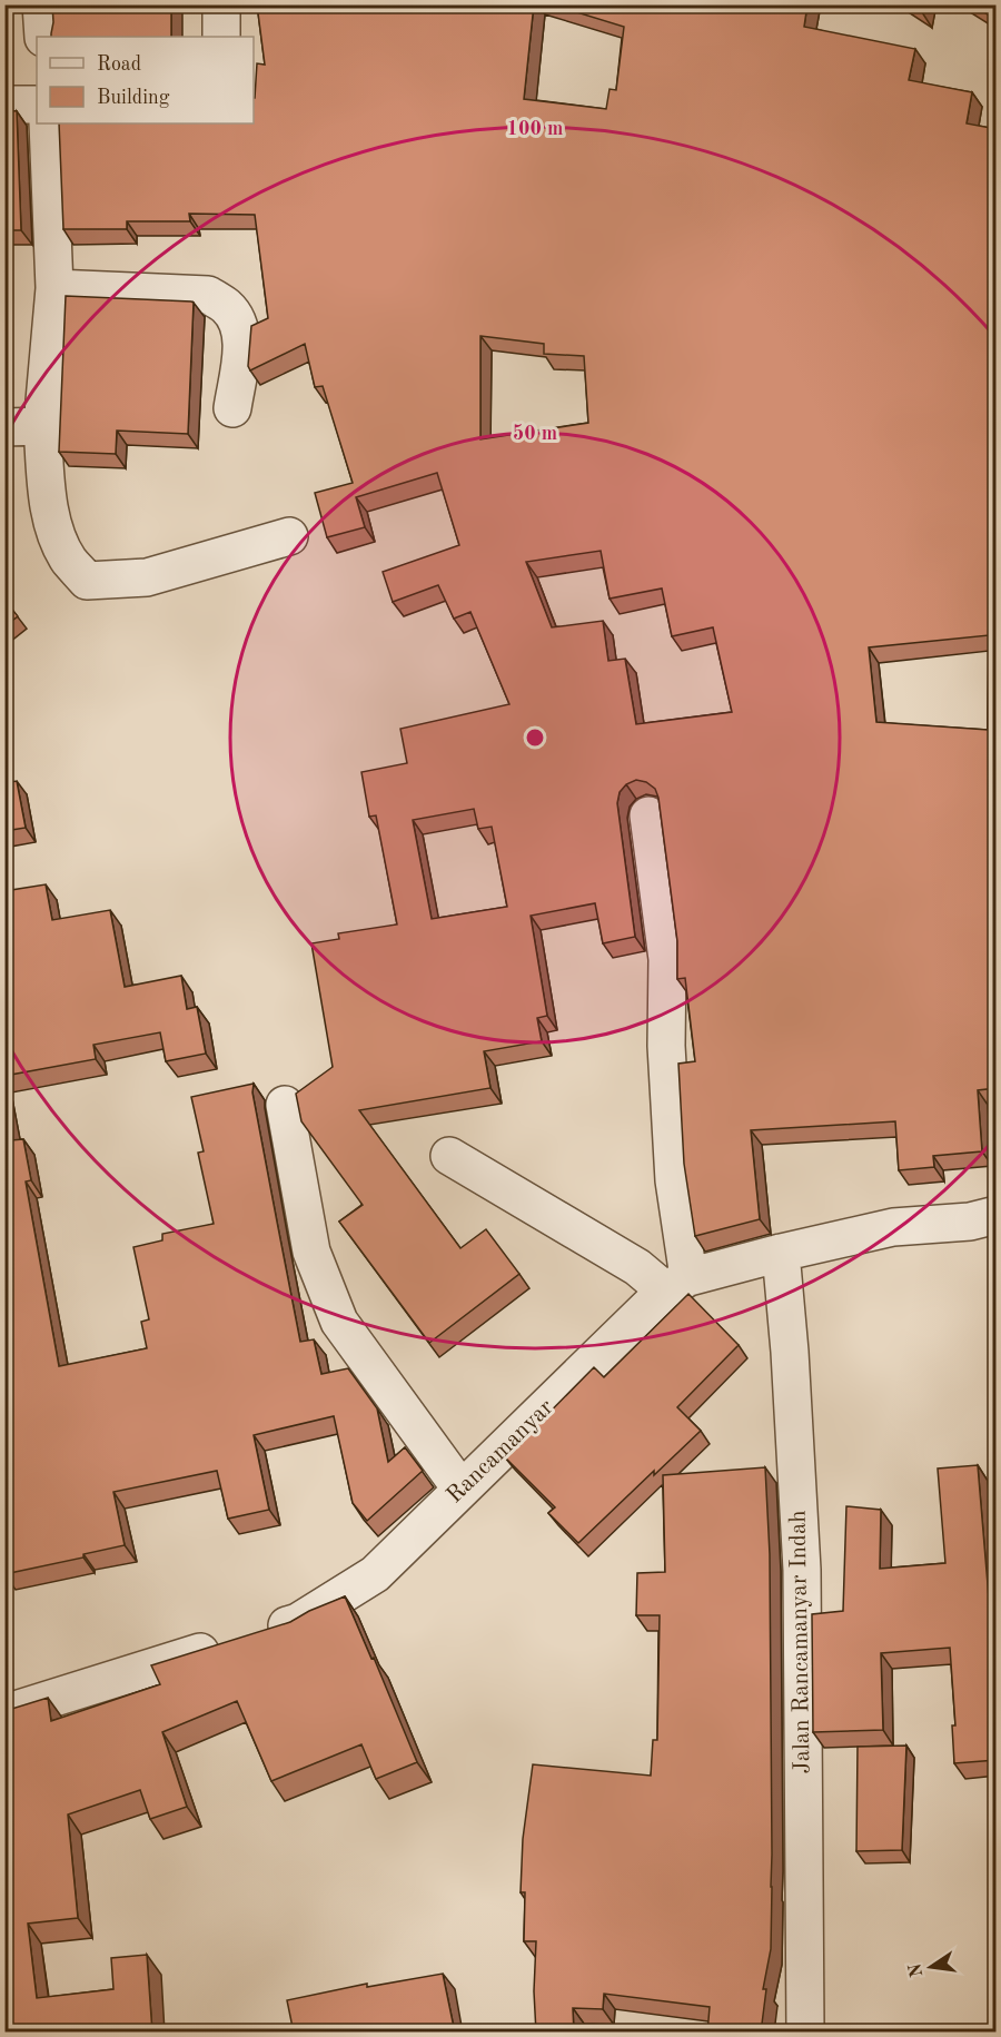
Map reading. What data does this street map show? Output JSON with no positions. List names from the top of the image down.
{
  "streets": {
    "street": ["Rancamanyar", "Jalan Rancamanyar Indah"]
  },
  "crossings": [
    ["Rancamanyar", "Jalan Rancamanyar Indah"]
  ],
  "legend": ["Road", "Building"],
  "north": "left",
  "rings": ["100 m", "50 m"]
}
